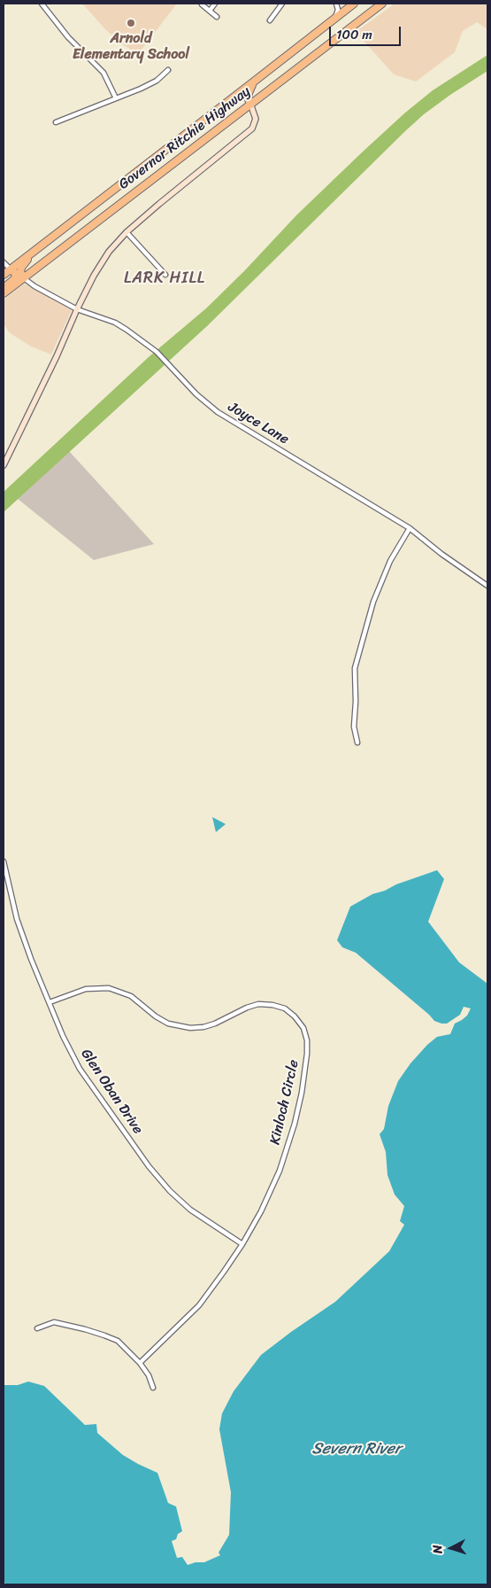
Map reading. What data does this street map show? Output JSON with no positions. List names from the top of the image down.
{
  "streets": {
    "highway": ["Governor Ritchie Highway"],
    "street": ["Joyce Lane", "Glen Oban Drive", "Kinloch Circle"]
  },
  "crossings": [
    ["Governor Ritchie Highway", "Joyce Lane"],
    ["Glen Oban Drive", "Kinloch Circle"]
  ],
  "districts": ["LARK HILL"],
  "water": ["Severn River"],
  "places": ["Arnold Elementary School"],
  "scale_bar": "100 m",
  "north": "left"
}
